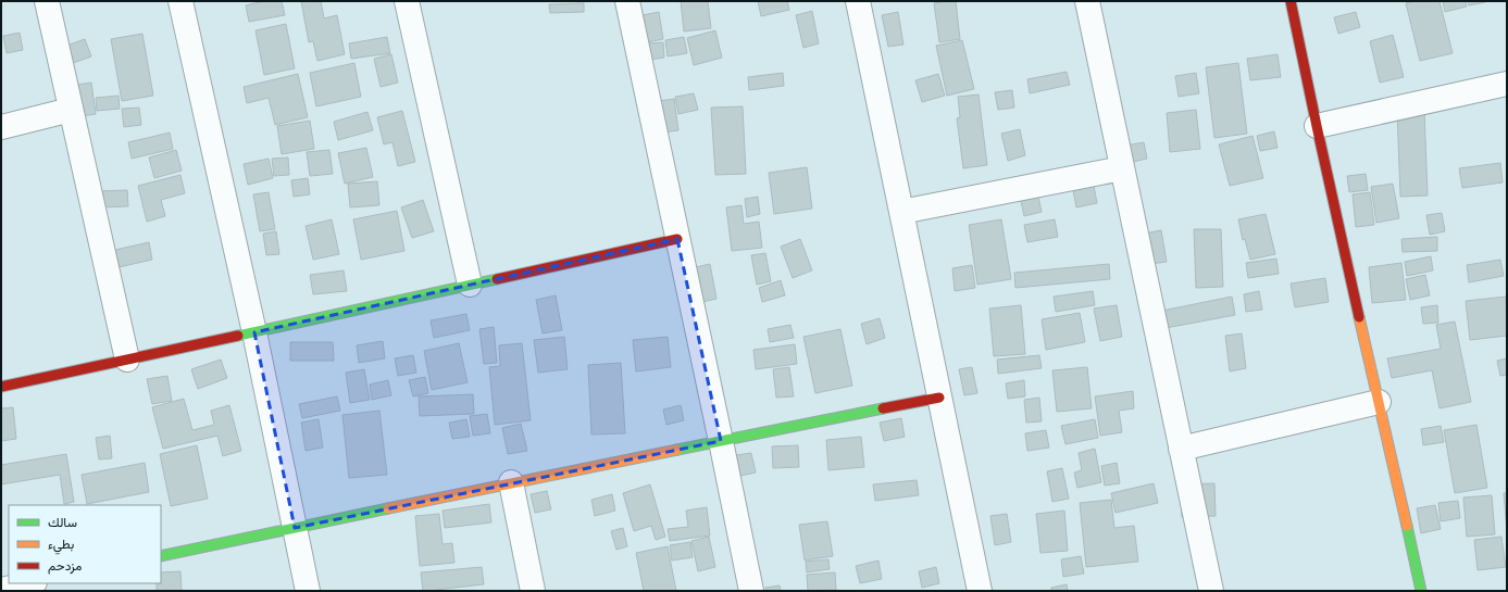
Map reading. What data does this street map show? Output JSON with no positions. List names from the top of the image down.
{
  "legend": ["سالك", "بطيء", "مزدحم"]
}
